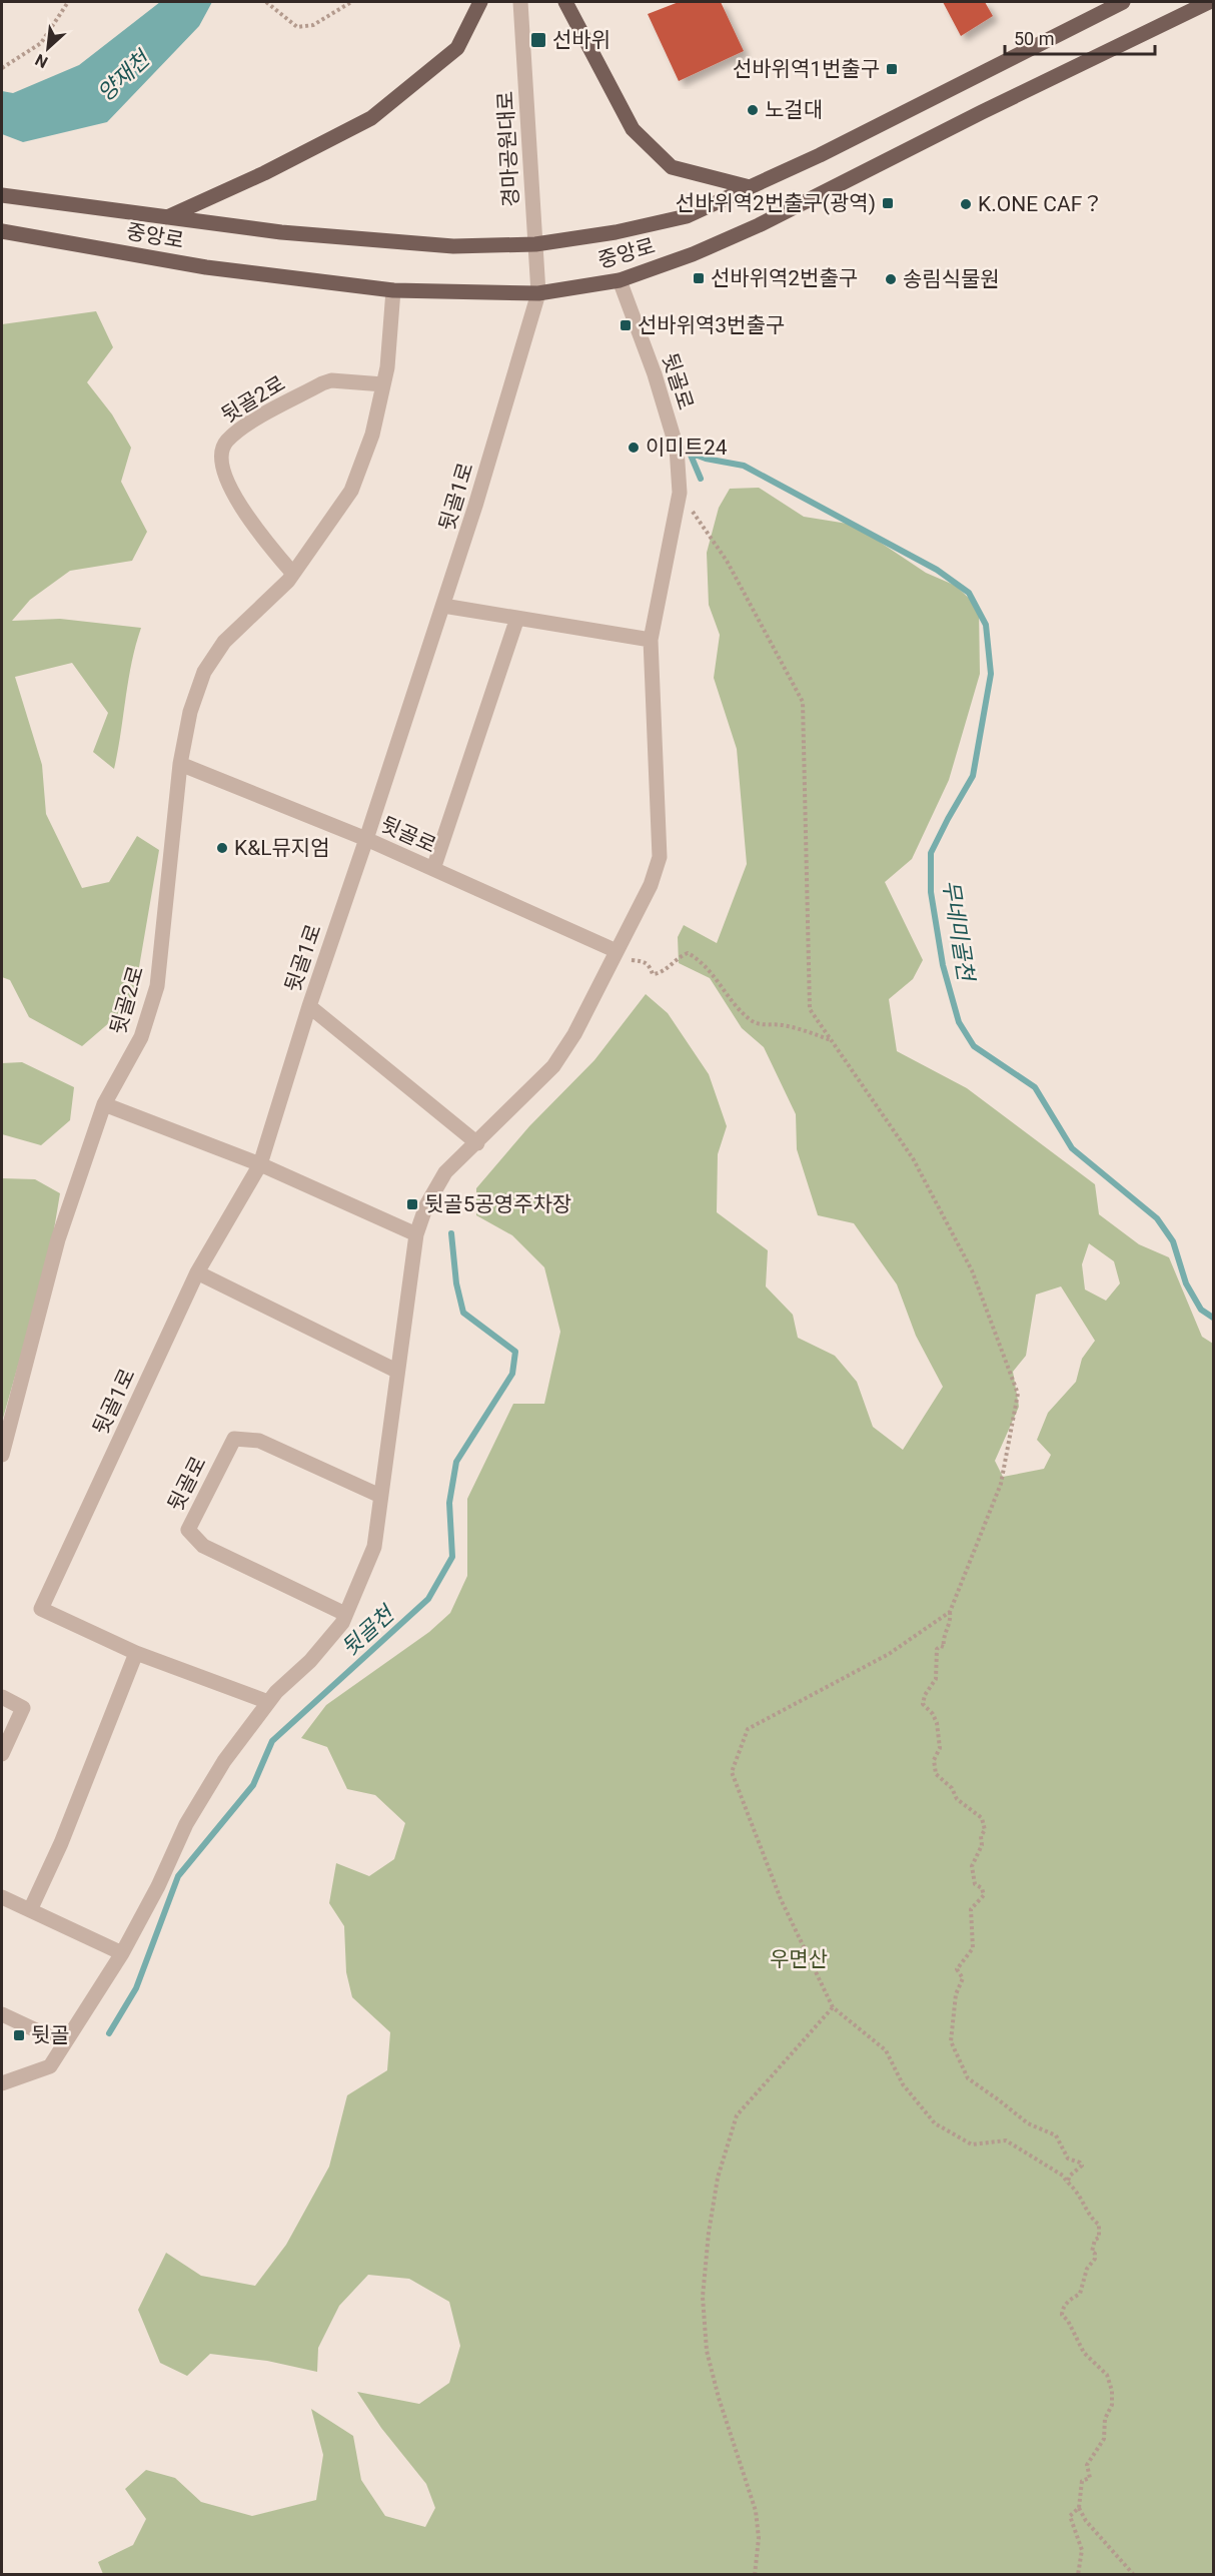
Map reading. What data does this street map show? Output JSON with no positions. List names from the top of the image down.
{
  "streets": {
    "main road": ["중앙로"],
    "street": [
      "경마공원대로",
      "뒷골로",
      "뒷골2로",
      "뒷골1로"
    ]
  },
  "crossings": [
    ["경마공원대로", "중앙로"],
    ["경마공원대로", "뒷골1로"],
    ["중앙로", "뒷골로"],
    ["중앙로", "뒷골2로"],
    ["중앙로", "뒷골1로"],
    ["뒷골로", "뒷골2로"],
    ["뒷골로", "뒷골1로"]
  ],
  "water": ["양재천", "무네미골천", "뒷골천"],
  "parks": ["우면산"],
  "places": {
    "transit": [
      "선바위",
      "선바위역1번출구",
      "선바위역2번출구(광역)",
      "선바위역2번출구",
      "선바위역3번출구",
      "뒷골5공영주차장",
      "뒷골"
    ],
    "other": [
      "노걸대",
      "K.ONE CAF？",
      "송림식물원",
      "이미트24",
      "K&L뮤지엄"
    ]
  },
  "scale_bar": "50 m",
  "north": "bottom left"
}
